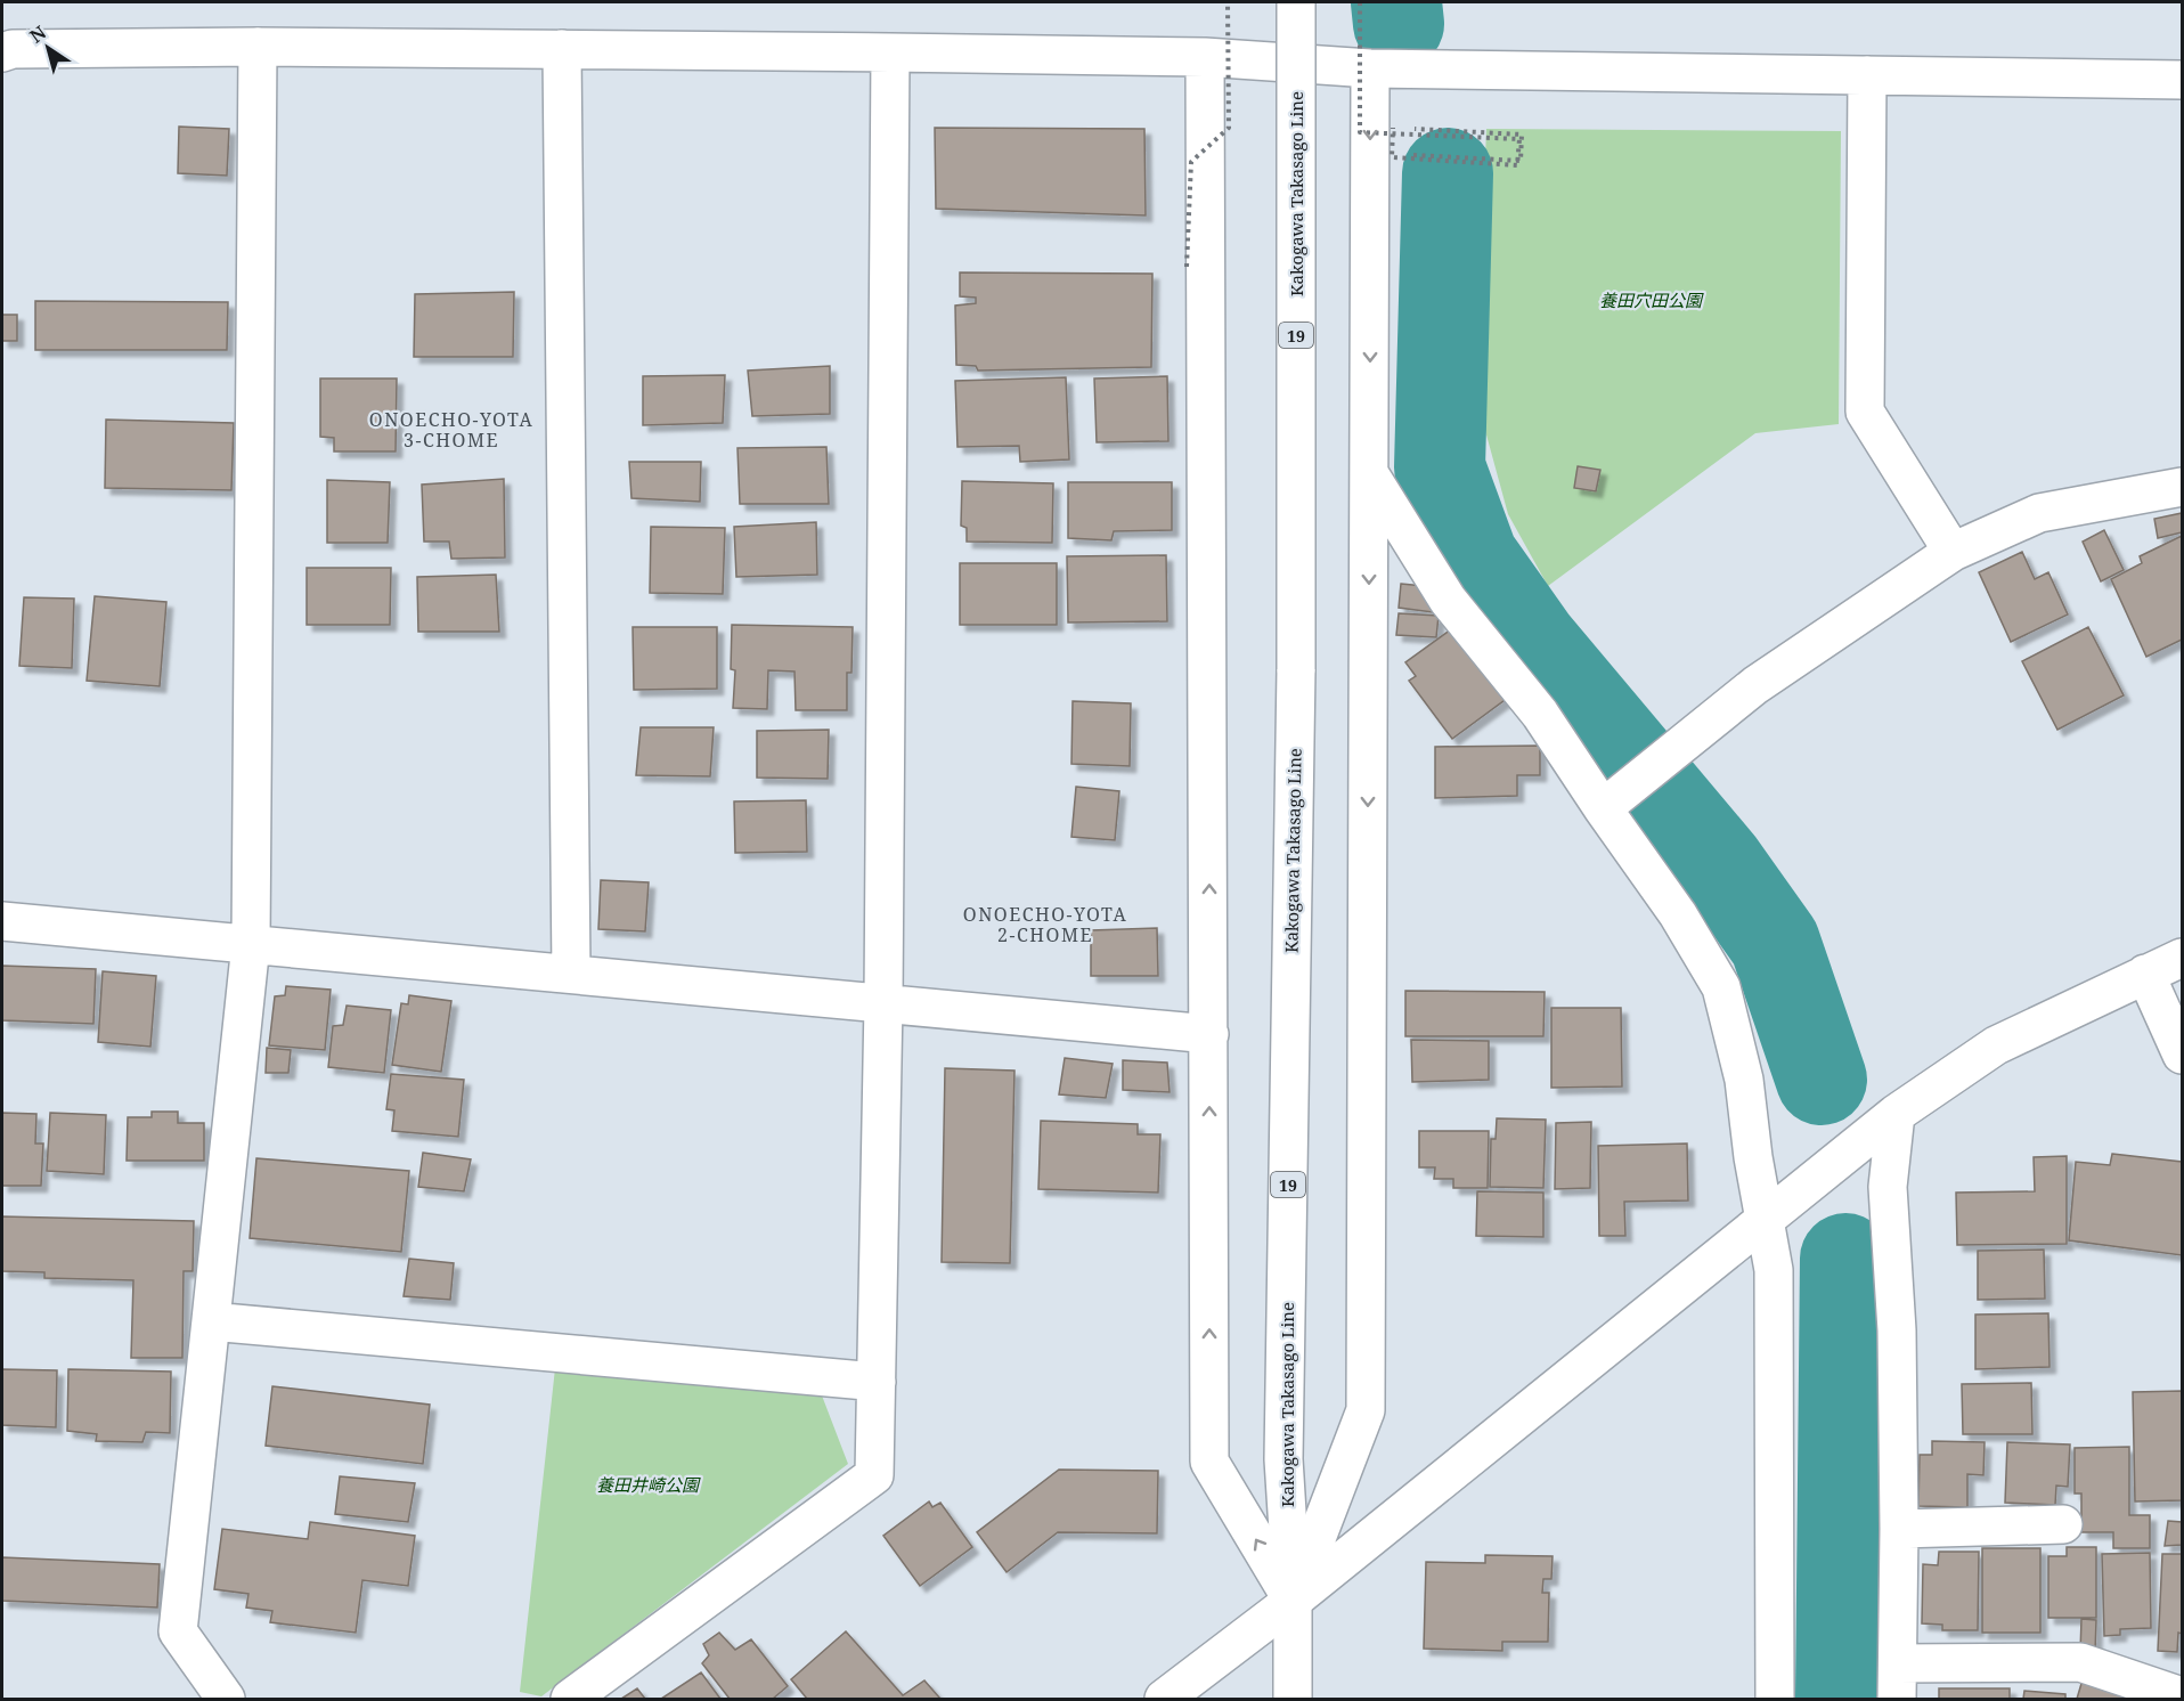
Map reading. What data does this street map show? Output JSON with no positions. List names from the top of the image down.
{
  "streets": {
    "street": ["Kakogawa Takasago Line", "19"]
  },
  "districts": ["ONOECHO-YOTA 3-CHOME", "ONOECHO-YOTA 2-CHOME"],
  "parks": ["養田穴田公園", "養田井崎公園"],
  "north": "top left"
}
